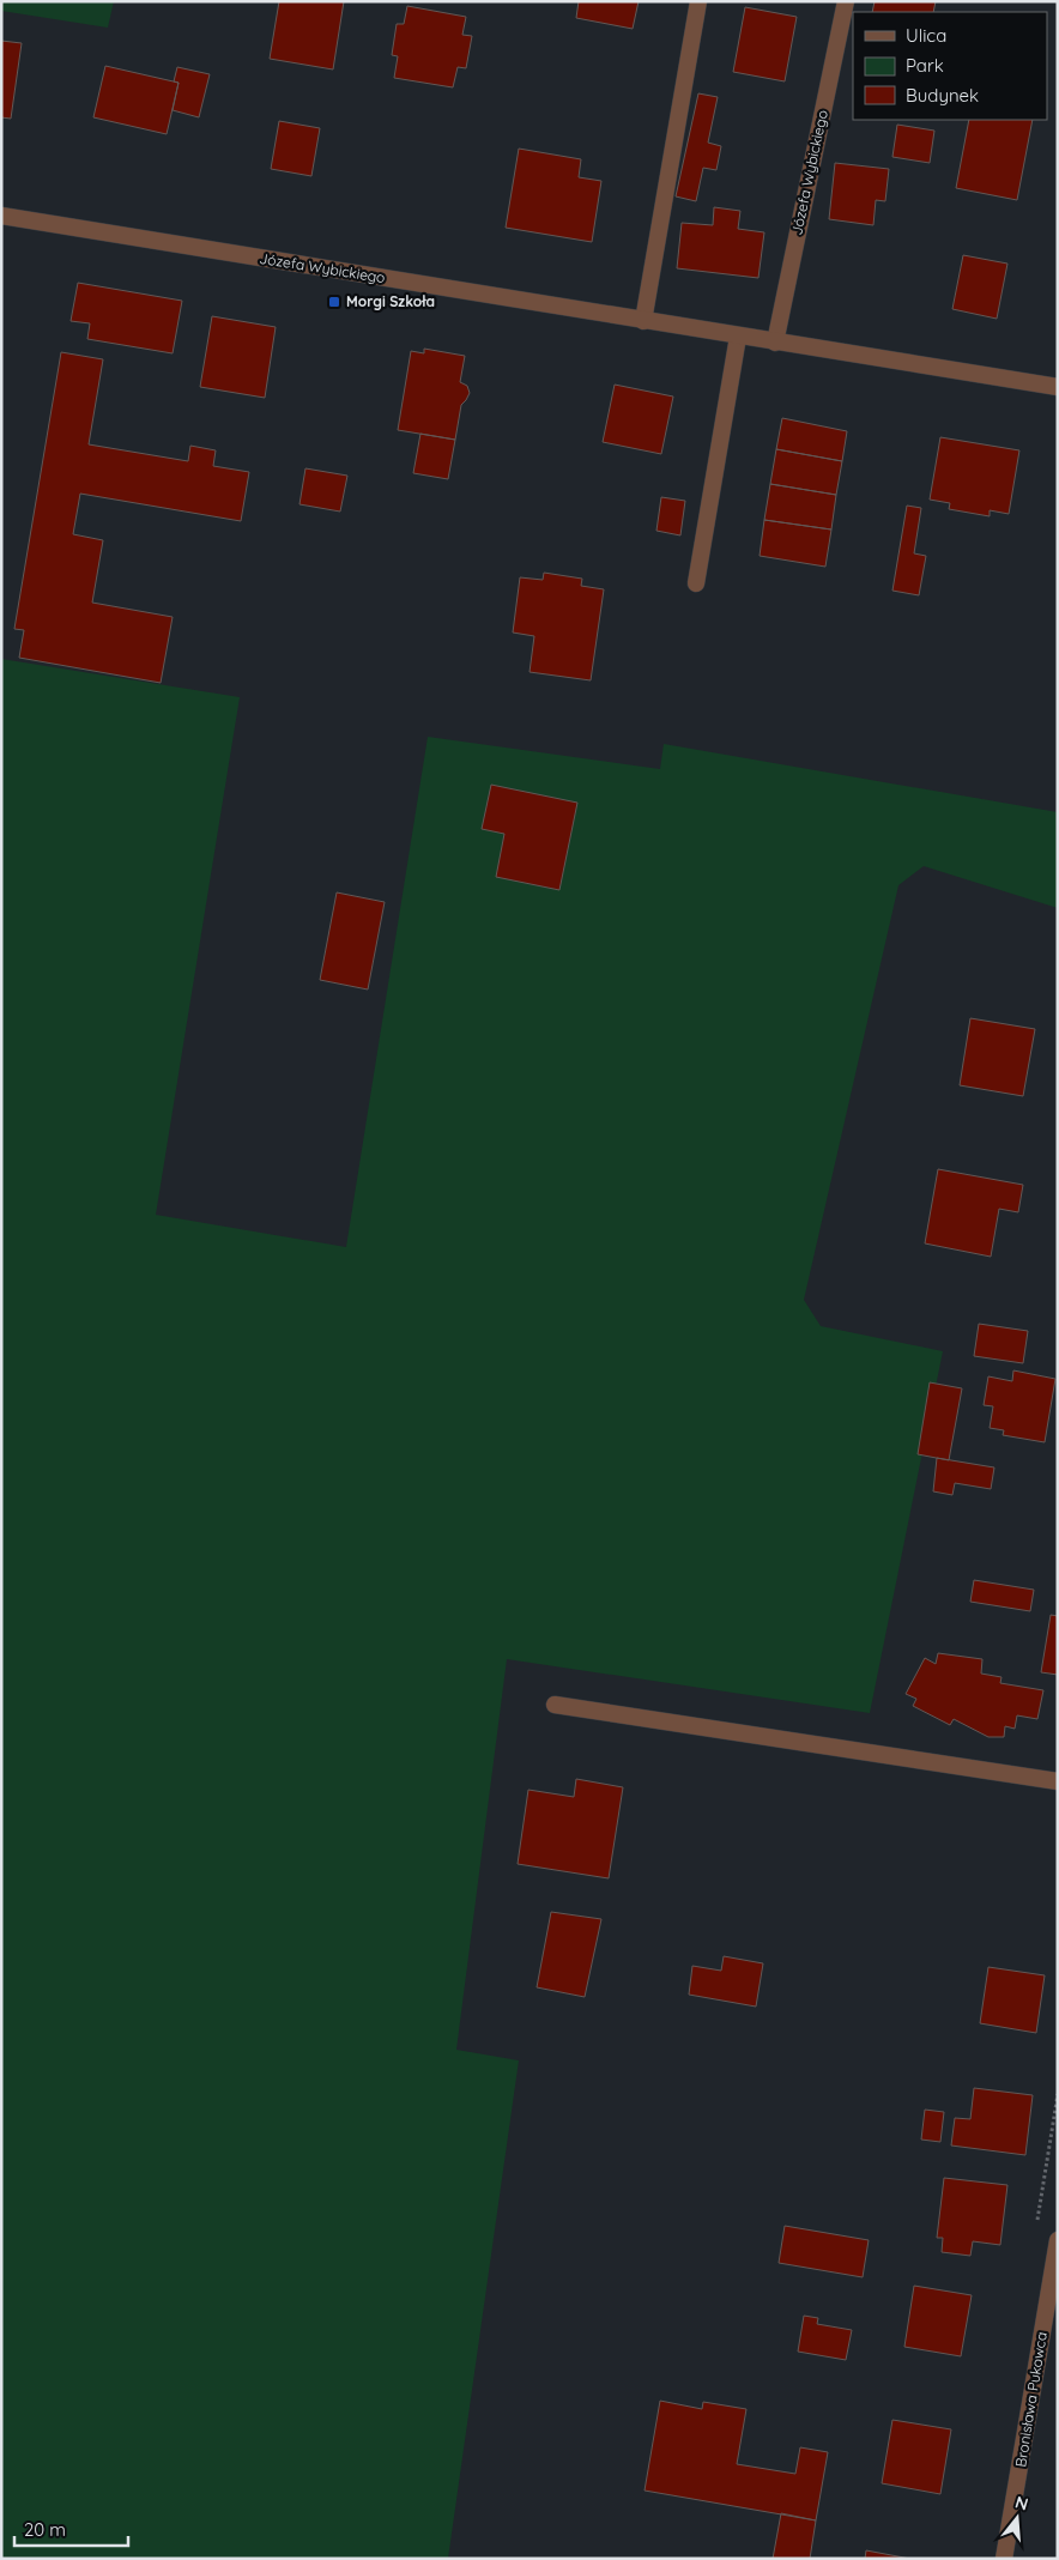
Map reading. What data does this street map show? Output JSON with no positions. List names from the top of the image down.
{
  "streets": {
    "street": ["Józefa Wybickiego", "Bronisława Pukowca"]
  },
  "places": {
    "transit": ["Morgi Szkoła"]
  },
  "legend": ["Ulica", "Park", "Budynek"],
  "scale_bar": "20 m",
  "north": "top"
}
